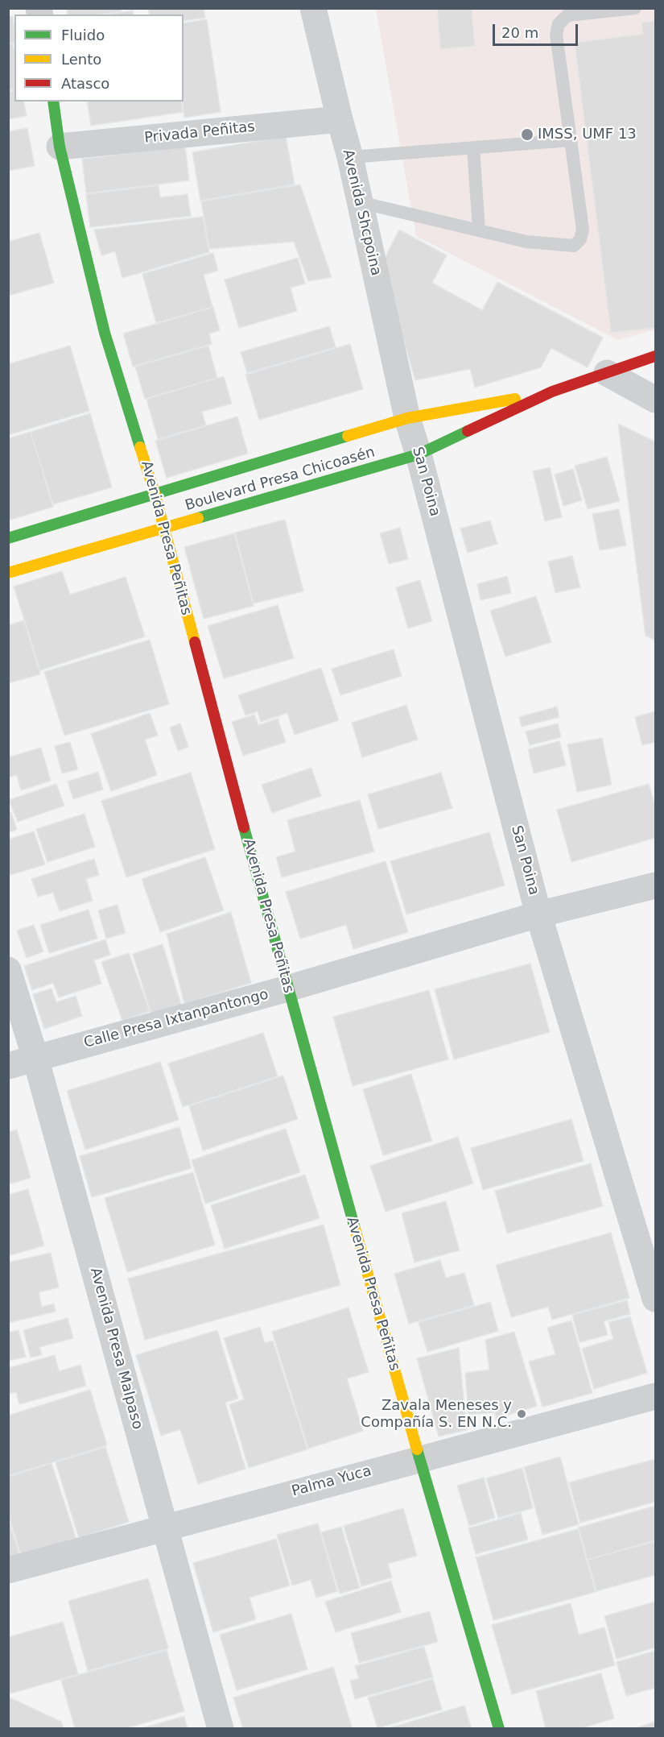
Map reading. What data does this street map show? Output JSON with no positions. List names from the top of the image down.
{
  "streets": {
    "street": [
      "Privada Peñitas",
      "Avenida Shcpoina",
      "Boulevard Presa Chicoasén",
      "San Poina",
      "Avenida Presa Peñitas",
      "Calle Presa Ixtanpantongo",
      "Avenida Presa Malpaso",
      "Palma Yuca"
    ]
  },
  "crossings": [
    ["Privada Peñitas", "Avenida Shcpoina"],
    ["Privada Peñitas", "Avenida Presa Peñitas"],
    ["Avenida Shcpoina", "Boulevard Presa Chicoasén"],
    ["Avenida Shcpoina", "San Poina"],
    ["Boulevard Presa Chicoasén", "San Poina"],
    ["Boulevard Presa Chicoasén", "Avenida Presa Peñitas"],
    ["San Poina", "Calle Presa Ixtanpantongo"],
    ["Avenida Presa Peñitas", "Calle Presa Ixtanpantongo"],
    ["Avenida Presa Peñitas", "Palma Yuca"],
    ["Calle Presa Ixtanpantongo", "Avenida Presa Malpaso"],
    ["Avenida Presa Malpaso", "Palma Yuca"]
  ],
  "places": ["IMSS, UMF 13", "Zavala Meneses y Compañía S. EN N.C."],
  "legend": ["Fluido", "Lento", "Atasco"],
  "scale_bar": "20 m"
}
